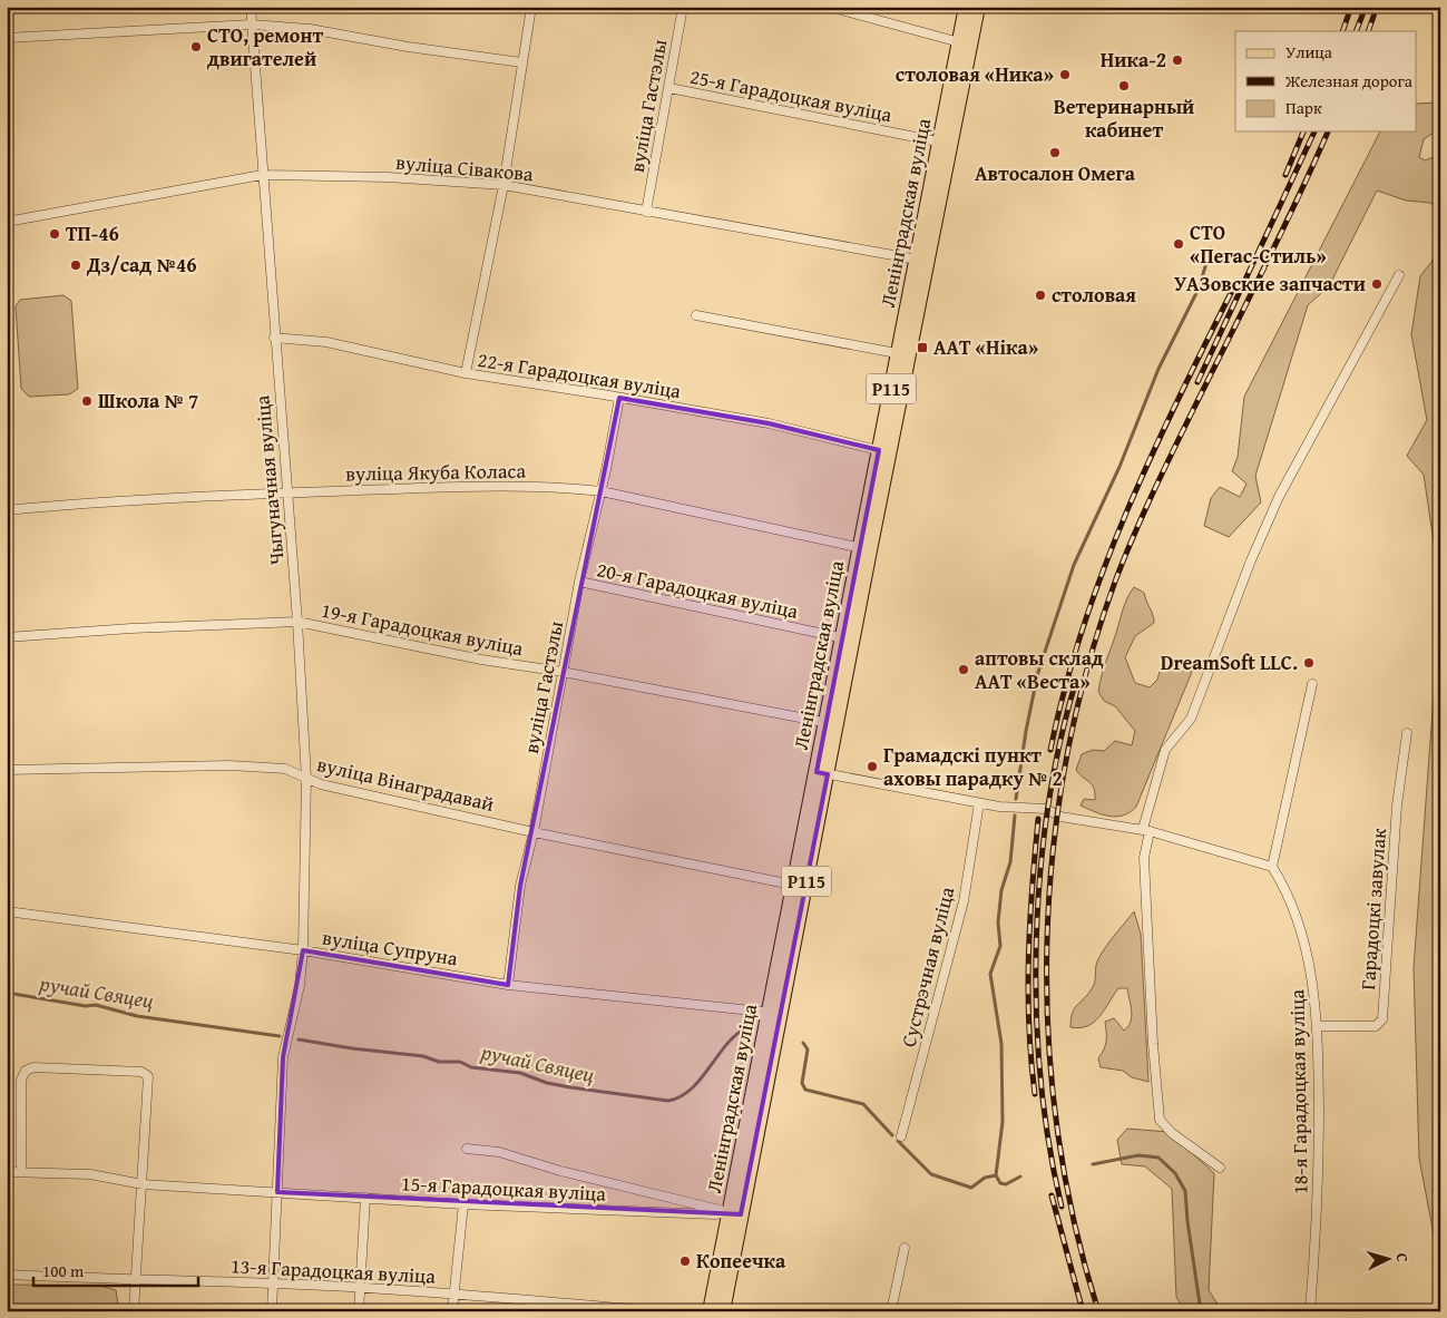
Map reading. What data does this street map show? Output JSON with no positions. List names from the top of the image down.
{
  "streets": {
    "main road": ["Ленінградская вуліца", "Р115"],
    "street": [
      "25-я Гарадоцкая вуліца",
      "вуліца Гастэлы",
      "вуліца Сівакова",
      "22-я Гарадоцкая вуліца",
      "вуліца Якуба Коласа",
      "Чыгуначная вуліца",
      "20-я Гарадоцкая вуліца",
      "19-я Гарадоцкая вуліца",
      "вуліца Вінаградавай",
      "Гарадоцкі завулак",
      "вуліца Супруна",
      "Сустрэчная вуліца",
      "18-я Гарадоцкая вуліца",
      "15-я Гарадоцкая вуліца",
      "13-я Гарадоцкая вуліца"
    ]
  },
  "crossings": [
    ["25-я Гарадоцкая вуліца", "вуліца Гастэлы"],
    ["25-я Гарадоцкая вуліца", "Ленінградская вуліца"],
    ["вуліца Гастэлы", "вуліца Сівакова"],
    ["вуліца Гастэлы", "22-я Гарадоцкая вуліца"],
    ["вуліца Гастэлы", "вуліца Якуба Коласа"],
    ["вуліца Гастэлы", "20-я Гарадоцкая вуліца"],
    ["вуліца Гастэлы", "19-я Гарадоцкая вуліца"],
    ["вуліца Гастэлы", "вуліца Вінаградавай"],
    ["вуліца Гастэлы", "вуліца Супруна"],
    ["вуліца Сівакова", "Ленінградская вуліца"],
    ["вуліца Сівакова", "Чыгуначная вуліца"],
    ["Ленінградская вуліца", "22-я Гарадоцкая вуліца"],
    ["Ленінградская вуліца", "вуліца Якуба Коласа"],
    ["Ленінградская вуліца", "20-я Гарадоцкая вуліца"],
    ["Ленінградская вуліца", "19-я Гарадоцкая вуліца"],
    ["Ленінградская вуліца", "вуліца Вінаградавай"],
    ["Ленінградская вуліца", "вуліца Супруна"],
    ["Ленінградская вуліца", "15-я Гарадоцкая вуліца"],
    ["22-я Гарадоцкая вуліца", "Чыгуначная вуліца"],
    ["вуліца Якуба Коласа", "Чыгуначная вуліца"],
    ["Чыгуначная вуліца", "19-я Гарадоцкая вуліца"],
    ["Чыгуначная вуліца", "вуліца Вінаградавай"],
    ["Чыгуначная вуліца", "вуліца Супруна"],
    ["Чыгуначная вуліца", "15-я Гарадоцкая вуліца"],
    ["Чыгуначная вуліца", "13-я Гарадоцкая вуліца"],
    ["Гарадоцкі завулак", "18-я Гарадоцкая вуліца"]
  ],
  "water": ["ручай Свяцец"],
  "places": {
    "other": [
      "СТО, ремонт двигателей",
      "Ника-2",
      "столовая «Ника»",
      "Ветеринарный кабинет",
      "Автосалон Омега",
      "ТП-46",
      "СТО «Пегас-Стиль»",
      "Дз/сад №46",
      "УАЗовские запчасти",
      "столовая",
      "Школа № 7",
      "DreamSoft LLC.",
      "аптовы склад ААТ «Веста»",
      "Грамадскі пункт аховы парадку № 2",
      "Копеечка"
    ],
    "transit": ["ААТ «Ніка»"]
  },
  "legend": ["Улица", "Железная дорога", "Парк"],
  "scale_bar": "100 m",
  "north": "right"
}
